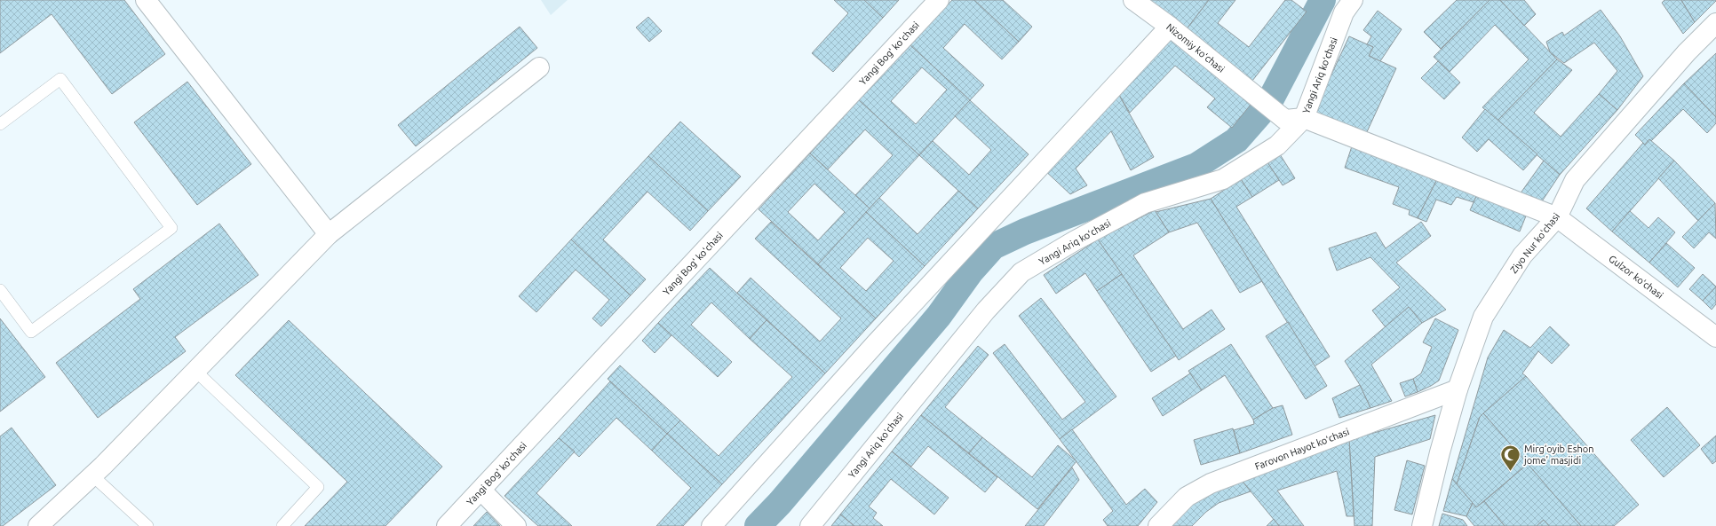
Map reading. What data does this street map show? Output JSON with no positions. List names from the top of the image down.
{
  "streets": {
    "street": [
      "Nizomiy koʻchasi",
      "Yangi Bogʻ koʻchasi",
      "Yangi Ariq koʻchasi",
      "Ziyo Nur koʻchasi",
      "Gulzor koʻchasi",
      "Farovon Hayot koʻchasi"
    ]
  },
  "crossings": [
    ["Nizomiy koʻchasi", "Yangi Ariq koʻchasi"],
    ["Nizomiy koʻchasi", "Gulzor koʻchasi"],
    ["Yangi Ariq koʻchasi", "Gulzor koʻchasi"],
    ["Ziyo Nur koʻchasi", "Gulzor koʻchasi"],
    ["Ziyo Nur koʻchasi", "Farovon Hayot koʻchasi"]
  ],
  "places": {
    "mosque": ["Mirg‘oyib Eshon jome' masjidi"]
  }
}
